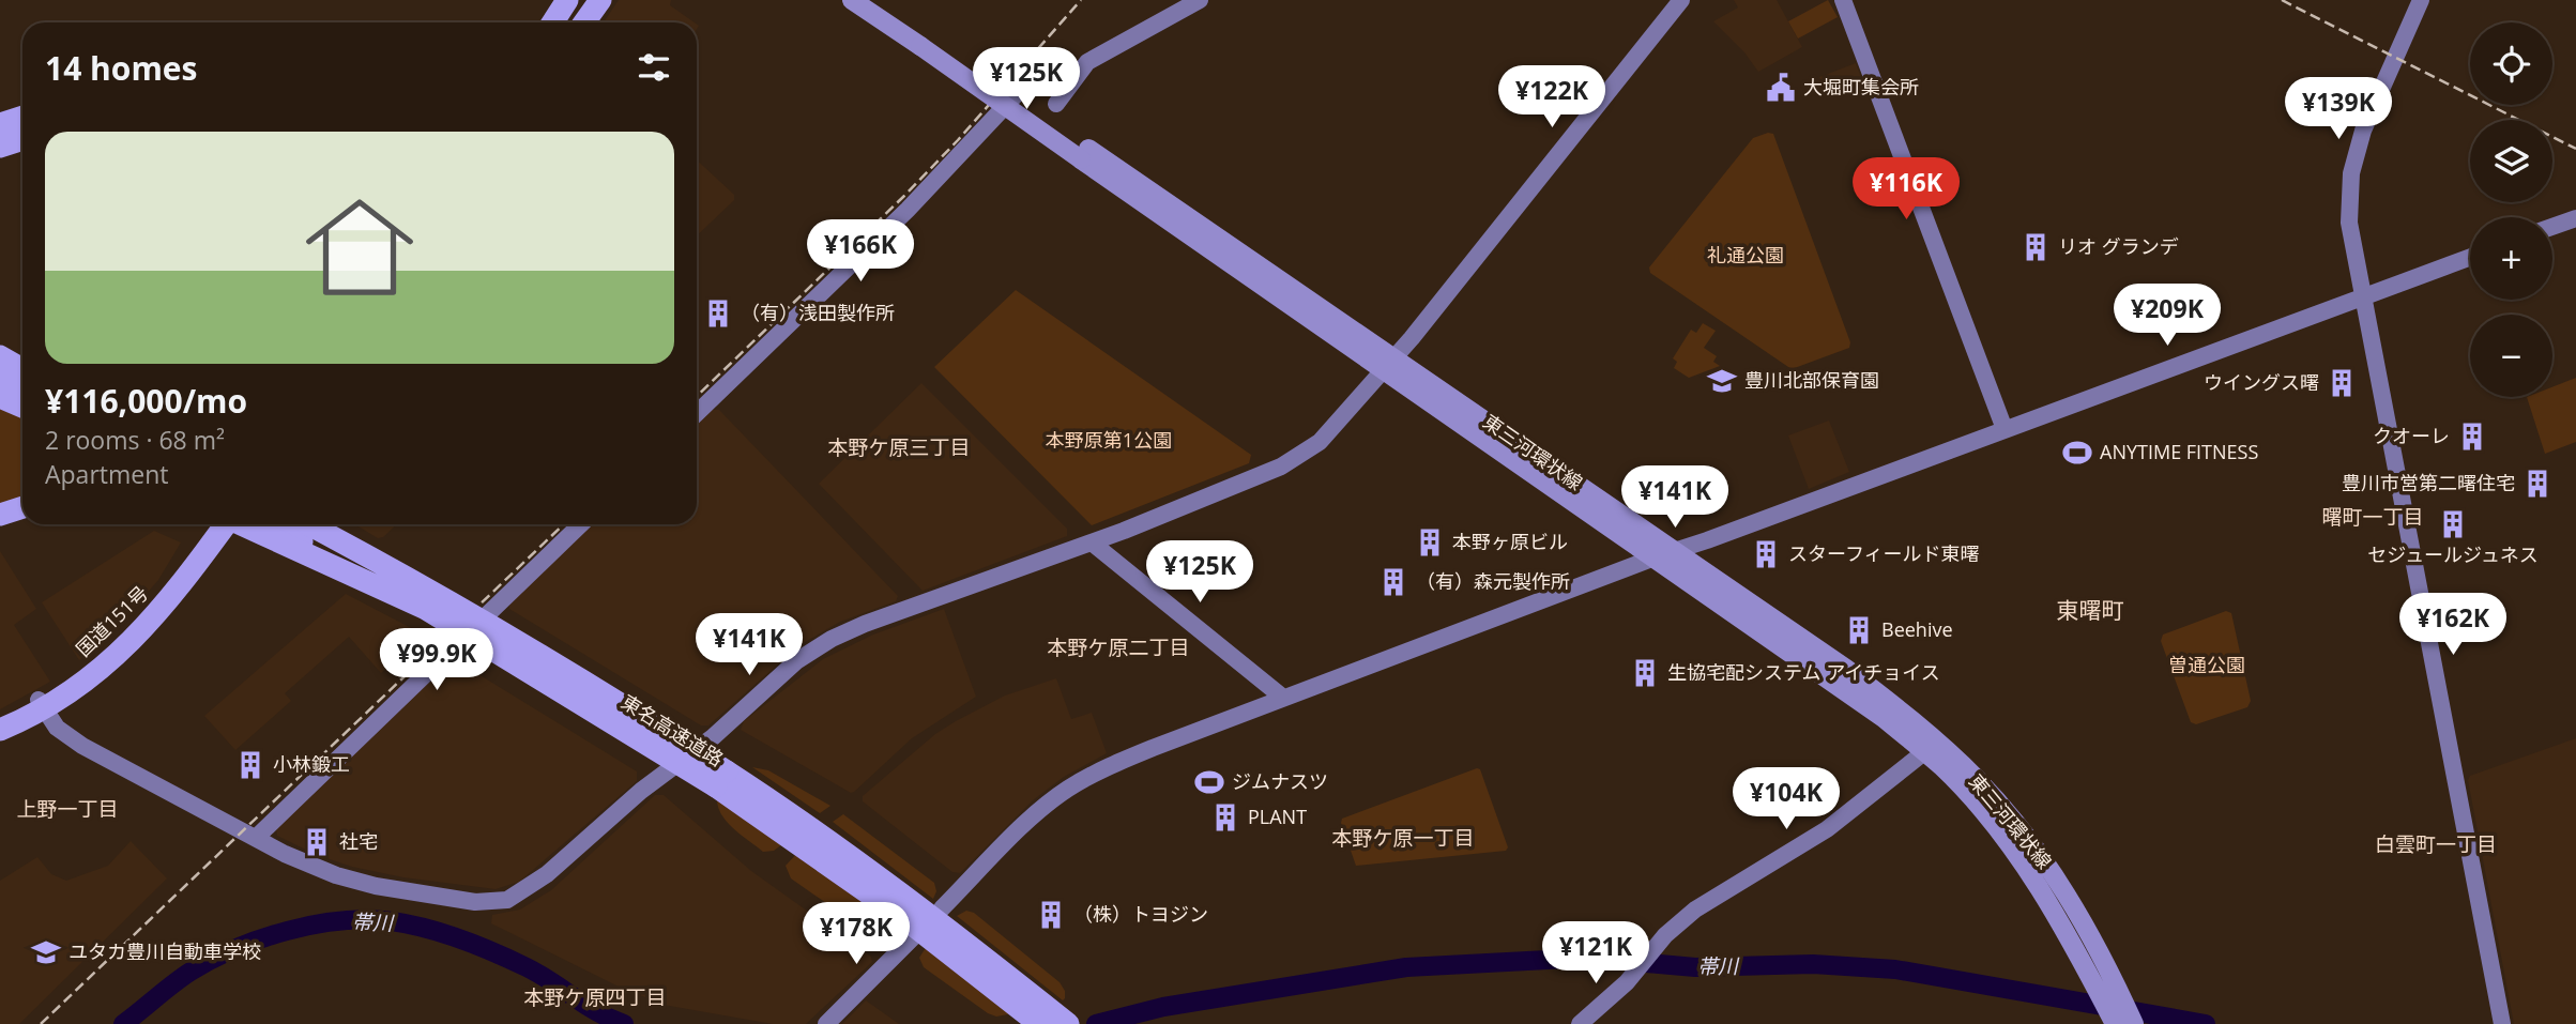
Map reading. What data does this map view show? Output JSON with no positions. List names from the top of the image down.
{
  "streets": {
    "highway": ["国道151号", "東名高速道路"],
    "main road": ["東三河環状線"]
  },
  "districts": [
    "本野ケ原三丁目",
    "曙町一丁目",
    "東曙町",
    "本野ケ原二丁目",
    "上野一丁目",
    "本野ケ原一丁目",
    "白雲町一丁目",
    "本野ケ原四丁目"
  ],
  "water": ["帯川"],
  "parks": ["礼通公園", "本野原第1公園", "曽通公園"],
  "places": {
    "public building": ["大堀町集会所"],
    "building": [
      "リオ グランデ",
      "（有）浅田製作所",
      "ウイングス曙",
      "クオーレ",
      "豊川市営第二曙住宅",
      "セジュールジュネス",
      "本野ヶ原ビル",
      "スターフィールド東曙",
      "（有）森元製作所",
      "Beehive",
      "生協宅配システム アイチョイス",
      "小林鍛工",
      "PLANT",
      "社宅",
      "（株）トヨジン"
    ],
    "school or university": ["豊川北部保育園", "ユタカ豊川自動車学校"],
    "sports": ["ANYTIME FITNESS", "ジムナスツ"]
  },
  "page": {
    "map_buttons": ["+", "−"],
    "heading": "14 homes",
    "price": [
      "¥125K",
      "¥122K",
      "¥139K",
      "¥116K",
      "¥166K",
      "¥209K",
      "¥141K",
      "¥125K",
      "¥162K",
      "¥141K",
      "¥99.9K",
      "¥104K",
      "¥178K",
      "¥121K"
    ],
    "list": [
      {
        "name": "¥116,000/mo",
        "note": "2 rooms · 68 m² · Apartment"
      }
    ]
  }
}
